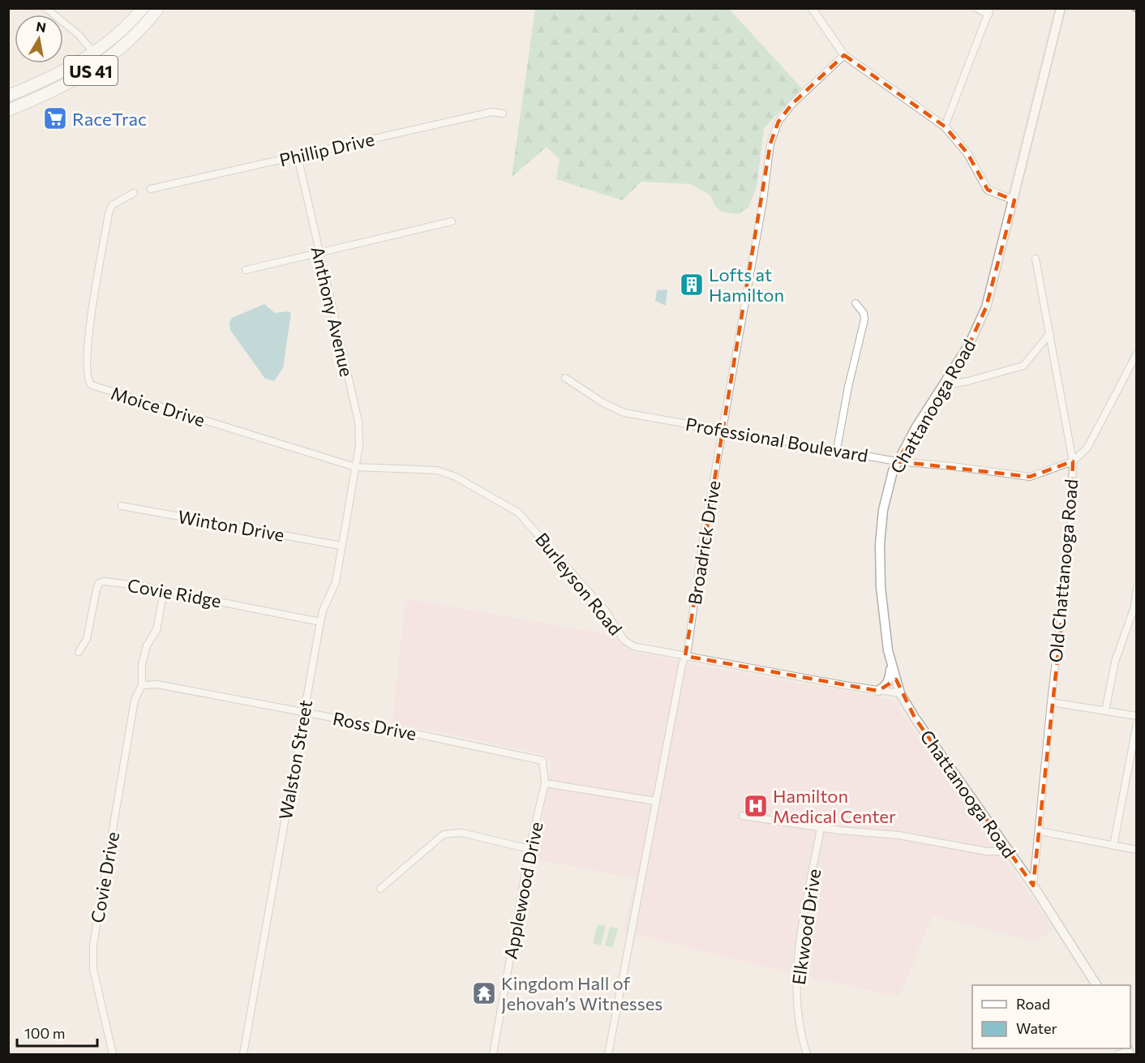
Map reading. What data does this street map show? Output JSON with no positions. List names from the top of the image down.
{
  "streets": {
    "highway": ["US 41"],
    "main road": ["Chattanooga Road"],
    "street": [
      "Phillip Drive",
      "Anthony Avenue",
      "Moice Drive",
      "Professional Boulevard",
      "Winton Drive",
      "Broadrick Drive",
      "Old Chattanooga Road",
      "Burleyson Road",
      "Covie Ridge",
      "Ross Drive",
      "Walston Street",
      "Covie Drive",
      "Applewood Drive",
      "Elkwood Drive"
    ]
  },
  "crossings": [
    ["Phillip Drive", "Anthony Avenue"],
    ["Anthony Avenue", "Moice Drive"],
    ["Anthony Avenue", "Burleyson Road"],
    ["Anthony Avenue", "Walston Street"],
    ["Moice Drive", "Burleyson Road"],
    ["Moice Drive", "Walston Street"],
    ["Chattanooga Road", "Professional Boulevard"],
    ["Chattanooga Road", "Old Chattanooga Road"],
    ["Chattanooga Road", "Burleyson Road"],
    ["Professional Boulevard", "Broadrick Drive"],
    ["Professional Boulevard", "Old Chattanooga Road"],
    ["Winton Drive", "Walston Street"],
    ["Broadrick Drive", "Burleyson Road"],
    ["Burleyson Road", "Walston Street"],
    ["Covie Ridge", "Walston Street"],
    ["Ross Drive", "Walston Street"],
    ["Ross Drive", "Covie Drive"],
    ["Ross Drive", "Applewood Drive"]
  ],
  "places": {
    "supermarket": ["RaceTrac"],
    "building": ["Lofts at Hamilton"],
    "hospital": ["Hamilton Medical Center"],
    "temple": ["Kingdom Hall of Jehovah’s Witnesses"]
  },
  "legend": ["Road", "Water"],
  "scale_bar": "100 m",
  "north": "top"
}
